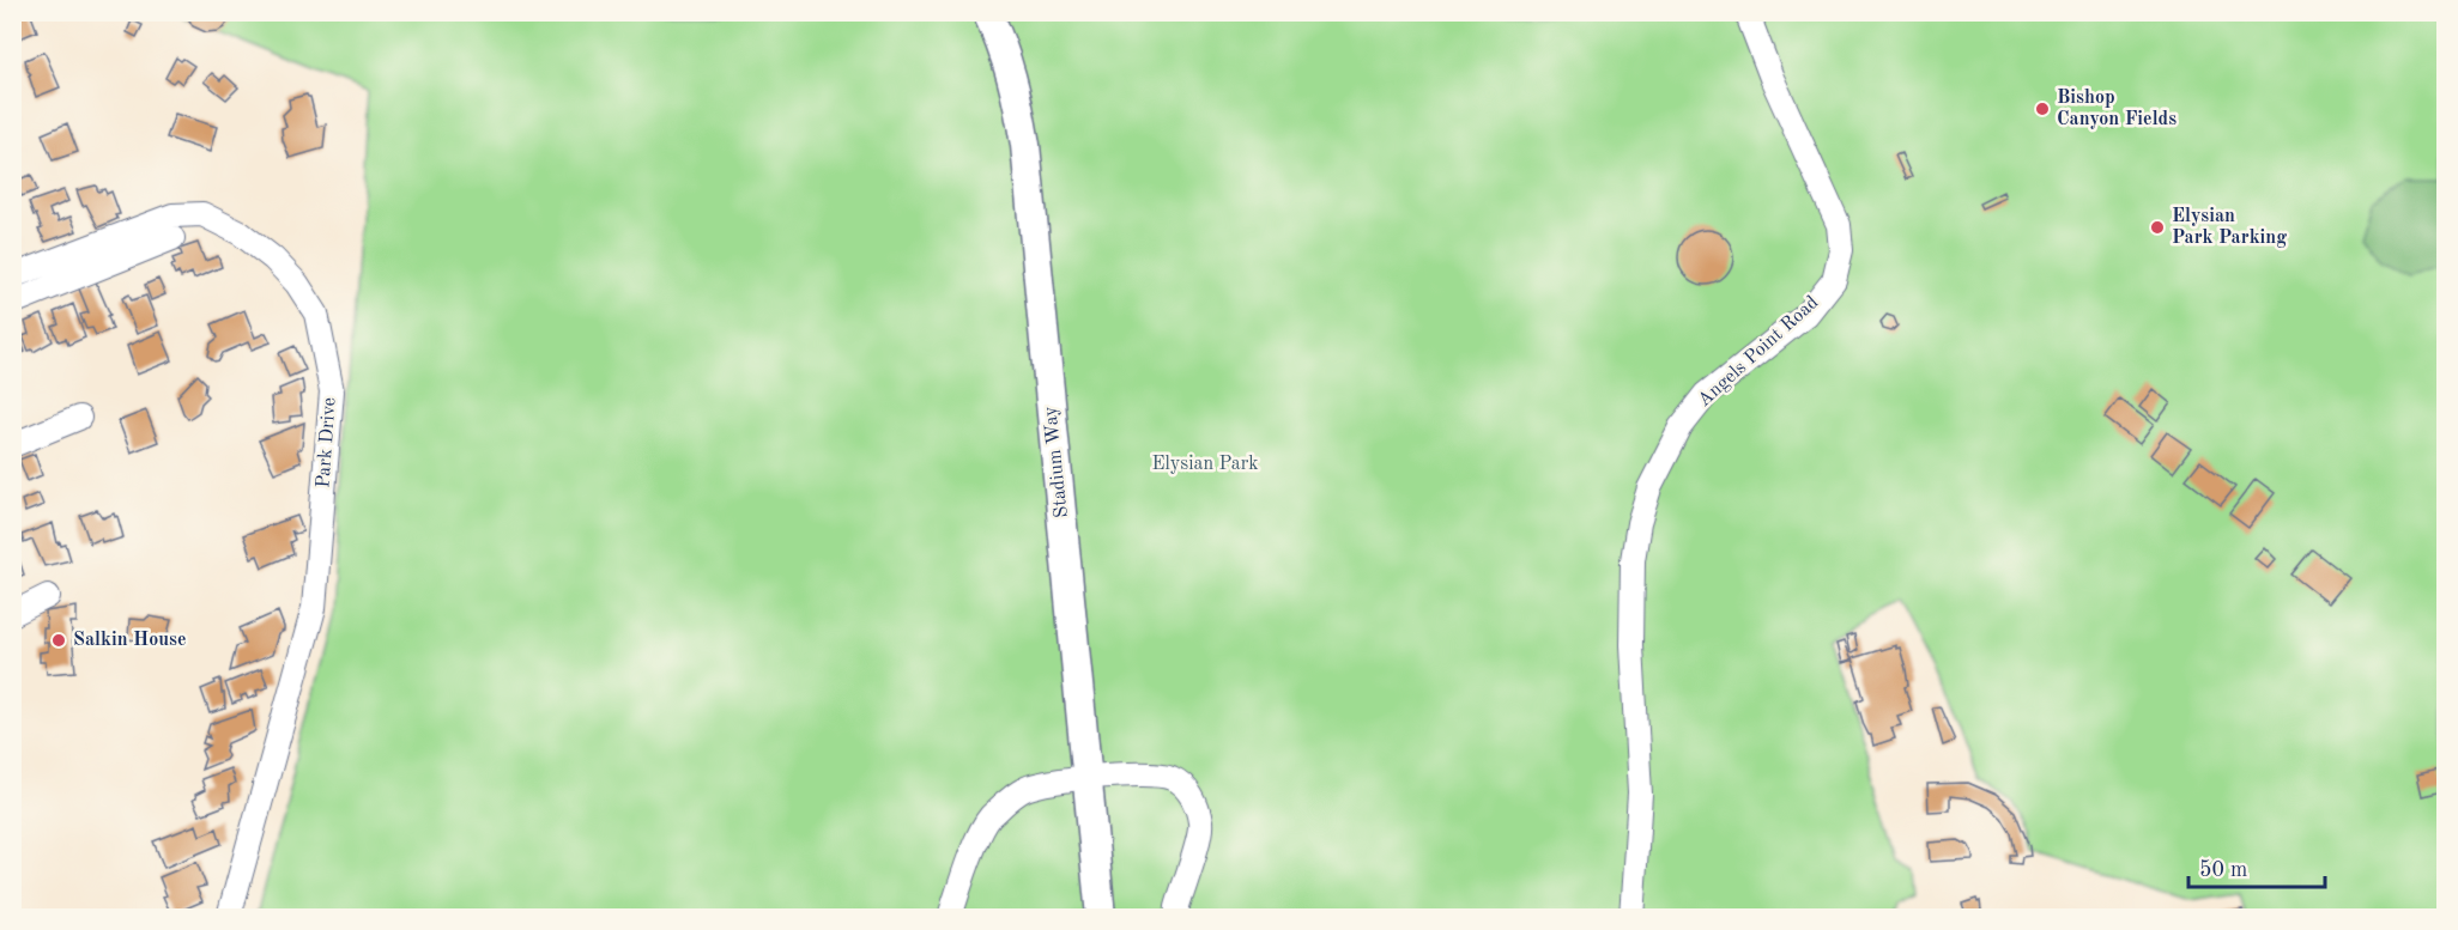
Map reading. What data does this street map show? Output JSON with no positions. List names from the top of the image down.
{
  "streets": {
    "main road": ["Stadium Way"],
    "street": ["Angels Point Road", "Park Drive"]
  },
  "parks": ["Elysian Park"],
  "places": ["Bishop Canyon Fields", "Elysian Park Parking", "Salkin House"],
  "scale_bar": "50 m"
}
